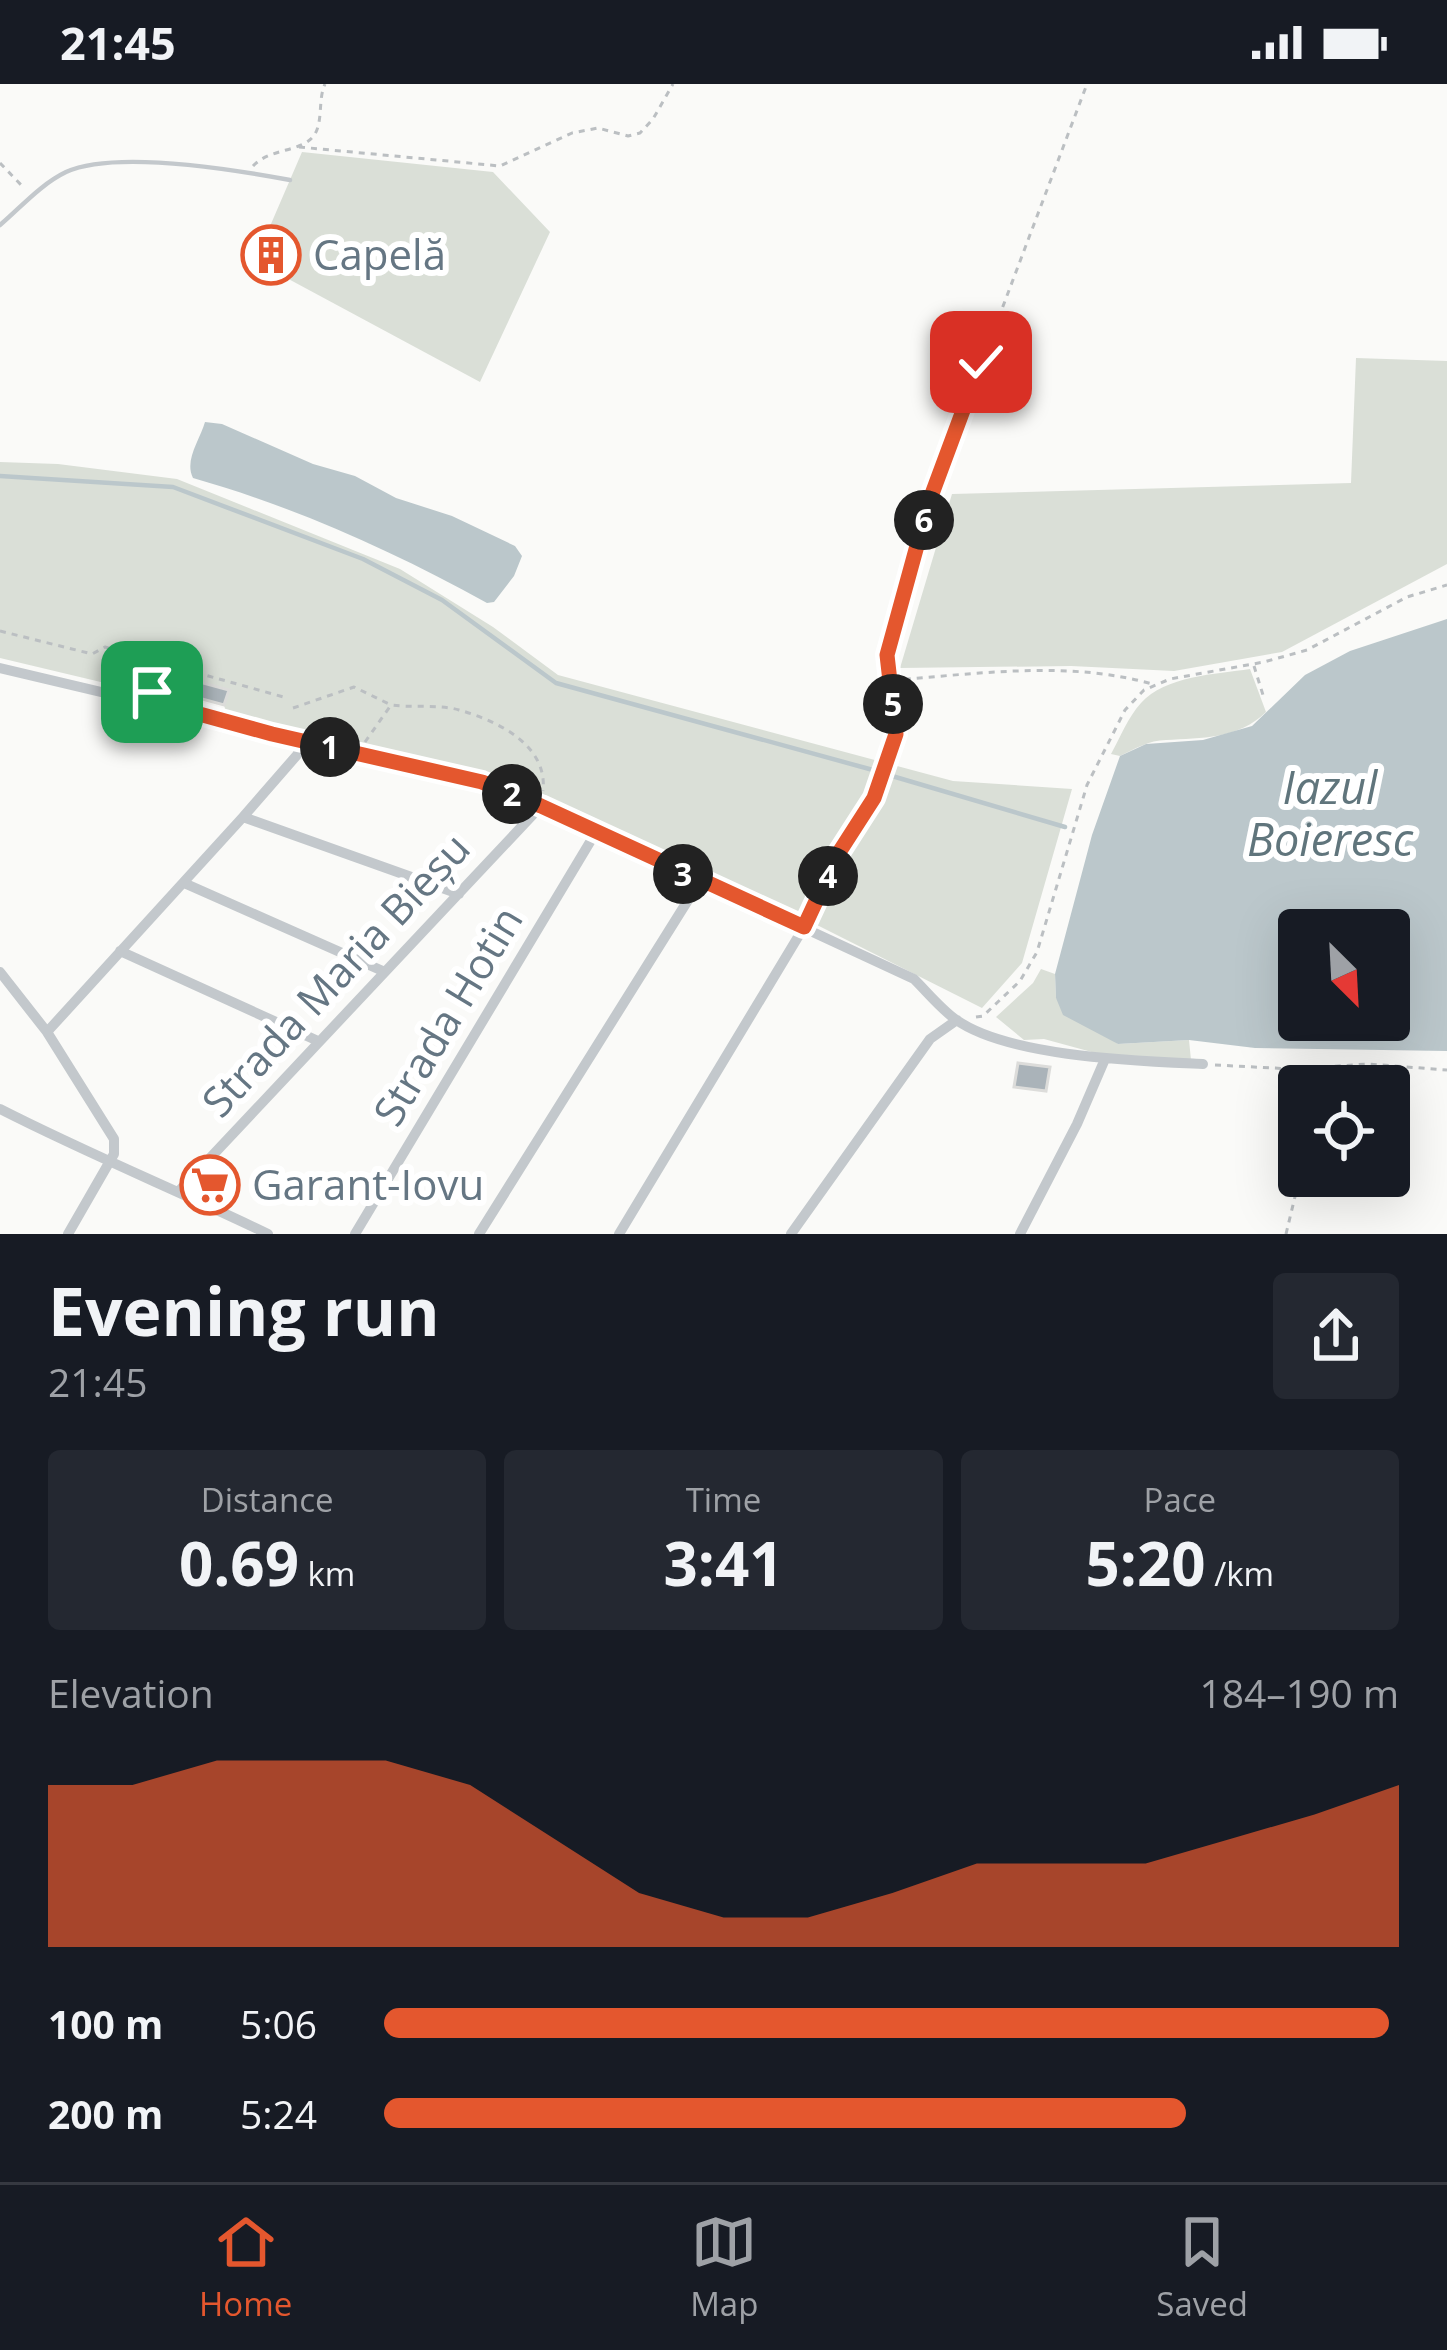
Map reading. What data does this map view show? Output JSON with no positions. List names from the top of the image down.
{
  "streets": {
    "street": ["Strada Maria Bieșu", "Strada Hotin"]
  },
  "water": ["Iazul Boieresc"],
  "places": {
    "building": ["Capelă"],
    "supermarket": ["Garant-Iovu"]
  },
  "north": "bottom right",
  "page": {
    "status": "21:45",
    "pins": [
      "6",
      "5",
      "1",
      "2",
      "3",
      "4"
    ],
    "heading": ["Evening run", "21:45"],
    "stats": [
      ["Distance", "0.69 km"],
      ["Time", "3:41"],
      ["Pace", "5:20 /km"]
    ],
    "chart": ["Elevation", "184–190 m"],
    "list": [
      {
        "name": "100 m",
        "note": "5:06"
      },
      {
        "name": "200 m",
        "note": "5:24"
      }
    ],
    "tabs": ["Home", "Map", "Saved"]
  }
}
